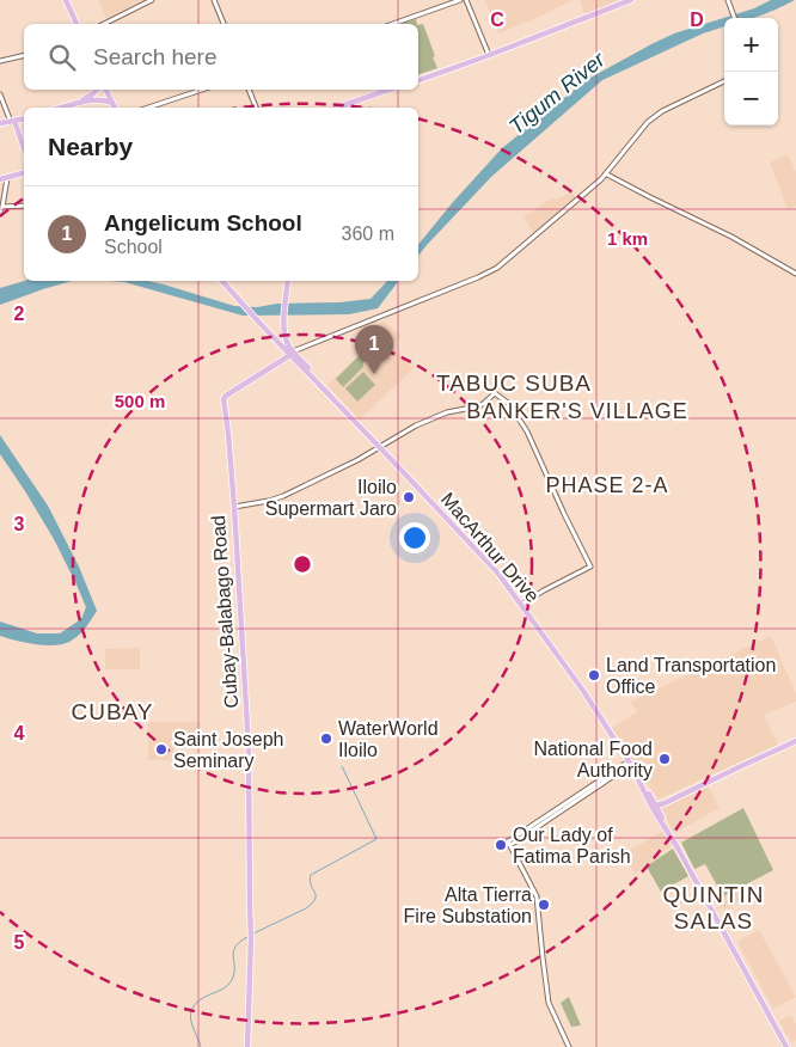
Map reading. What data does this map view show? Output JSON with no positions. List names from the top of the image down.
{
  "streets": {
    "main road": ["MacArthur Drive", "Cubay-Balabago Road"]
  },
  "crossings": [
    ["MacArthur Drive", "Cubay-Balabago Road"]
  ],
  "districts": [
    "TABUC SUBA",
    "BANKER'S VILLAGE",
    "PHASE 2-A",
    "CUBAY",
    "QUINTIN SALAS"
  ],
  "water": ["Tigum River"],
  "places": [
    "Iloilo Supermart Jaro",
    "Land Transportation Office",
    "WaterWorld Iloilo",
    "Saint Joseph Seminary",
    "National Food Authority",
    "Our Lady of Fatima Parish",
    "Alta Tierra Fire Substation"
  ],
  "page": {
    "map_buttons": ["+", "−"],
    "search": "Search here",
    "heading": "Nearby",
    "list": [
      {
        "mark": "1",
        "name": "Angelicum School",
        "note": "School",
        "value": "360 m"
      }
    ],
    "pins": "1"
  },
  "grid": {
    "columns": ["C", "D"],
    "rows": [
      "2",
      "3",
      "4",
      "5"
    ]
  },
  "rings": ["1 km", "500 m"]
}
